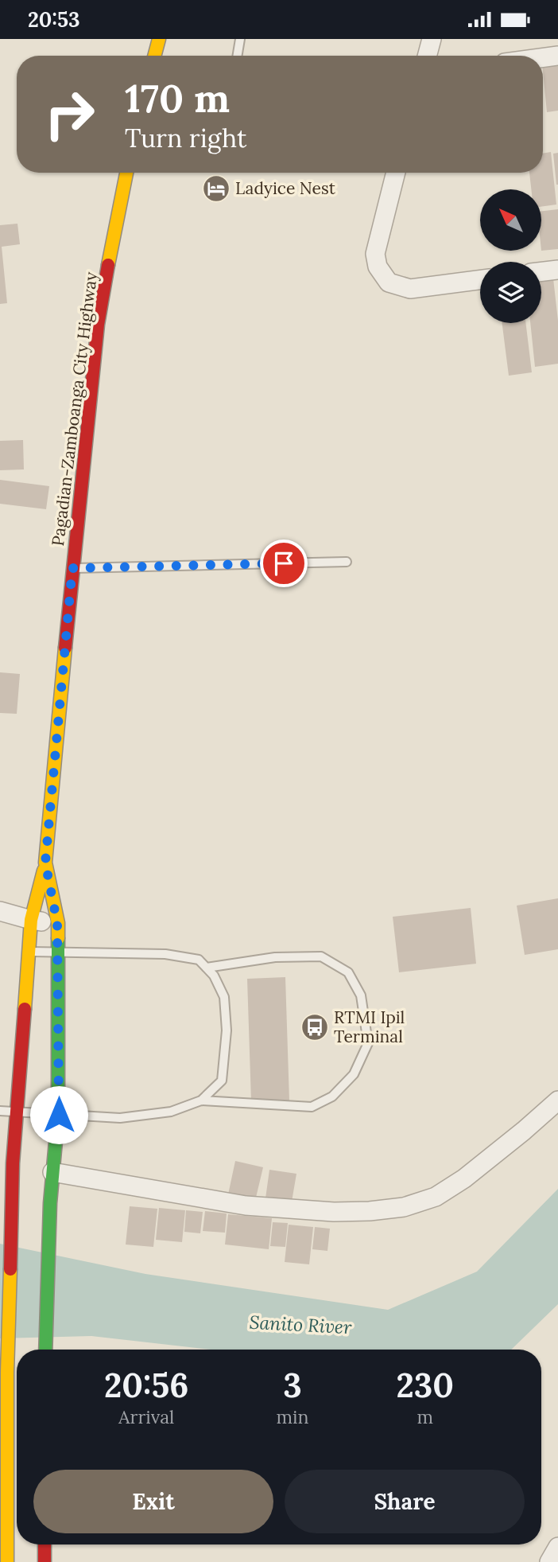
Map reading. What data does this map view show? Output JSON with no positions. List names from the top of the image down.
{
  "streets": {
    "main road": ["Pagadian-Zamboanga City Highway"]
  },
  "water": ["Sanito River"],
  "places": {
    "hotel": ["Ladyice Nest"],
    "bus stop": ["RTMI Ipil Terminal"]
  },
  "north": "top left",
  "page": {
    "status": "20:53",
    "turn": ["170 m", "Turn right"],
    "eta": [
      "20:56",
      "Arrival",
      "3",
      "min",
      "230",
      "m"
    ],
    "buttons": ["Exit", "Share"]
  }
}
